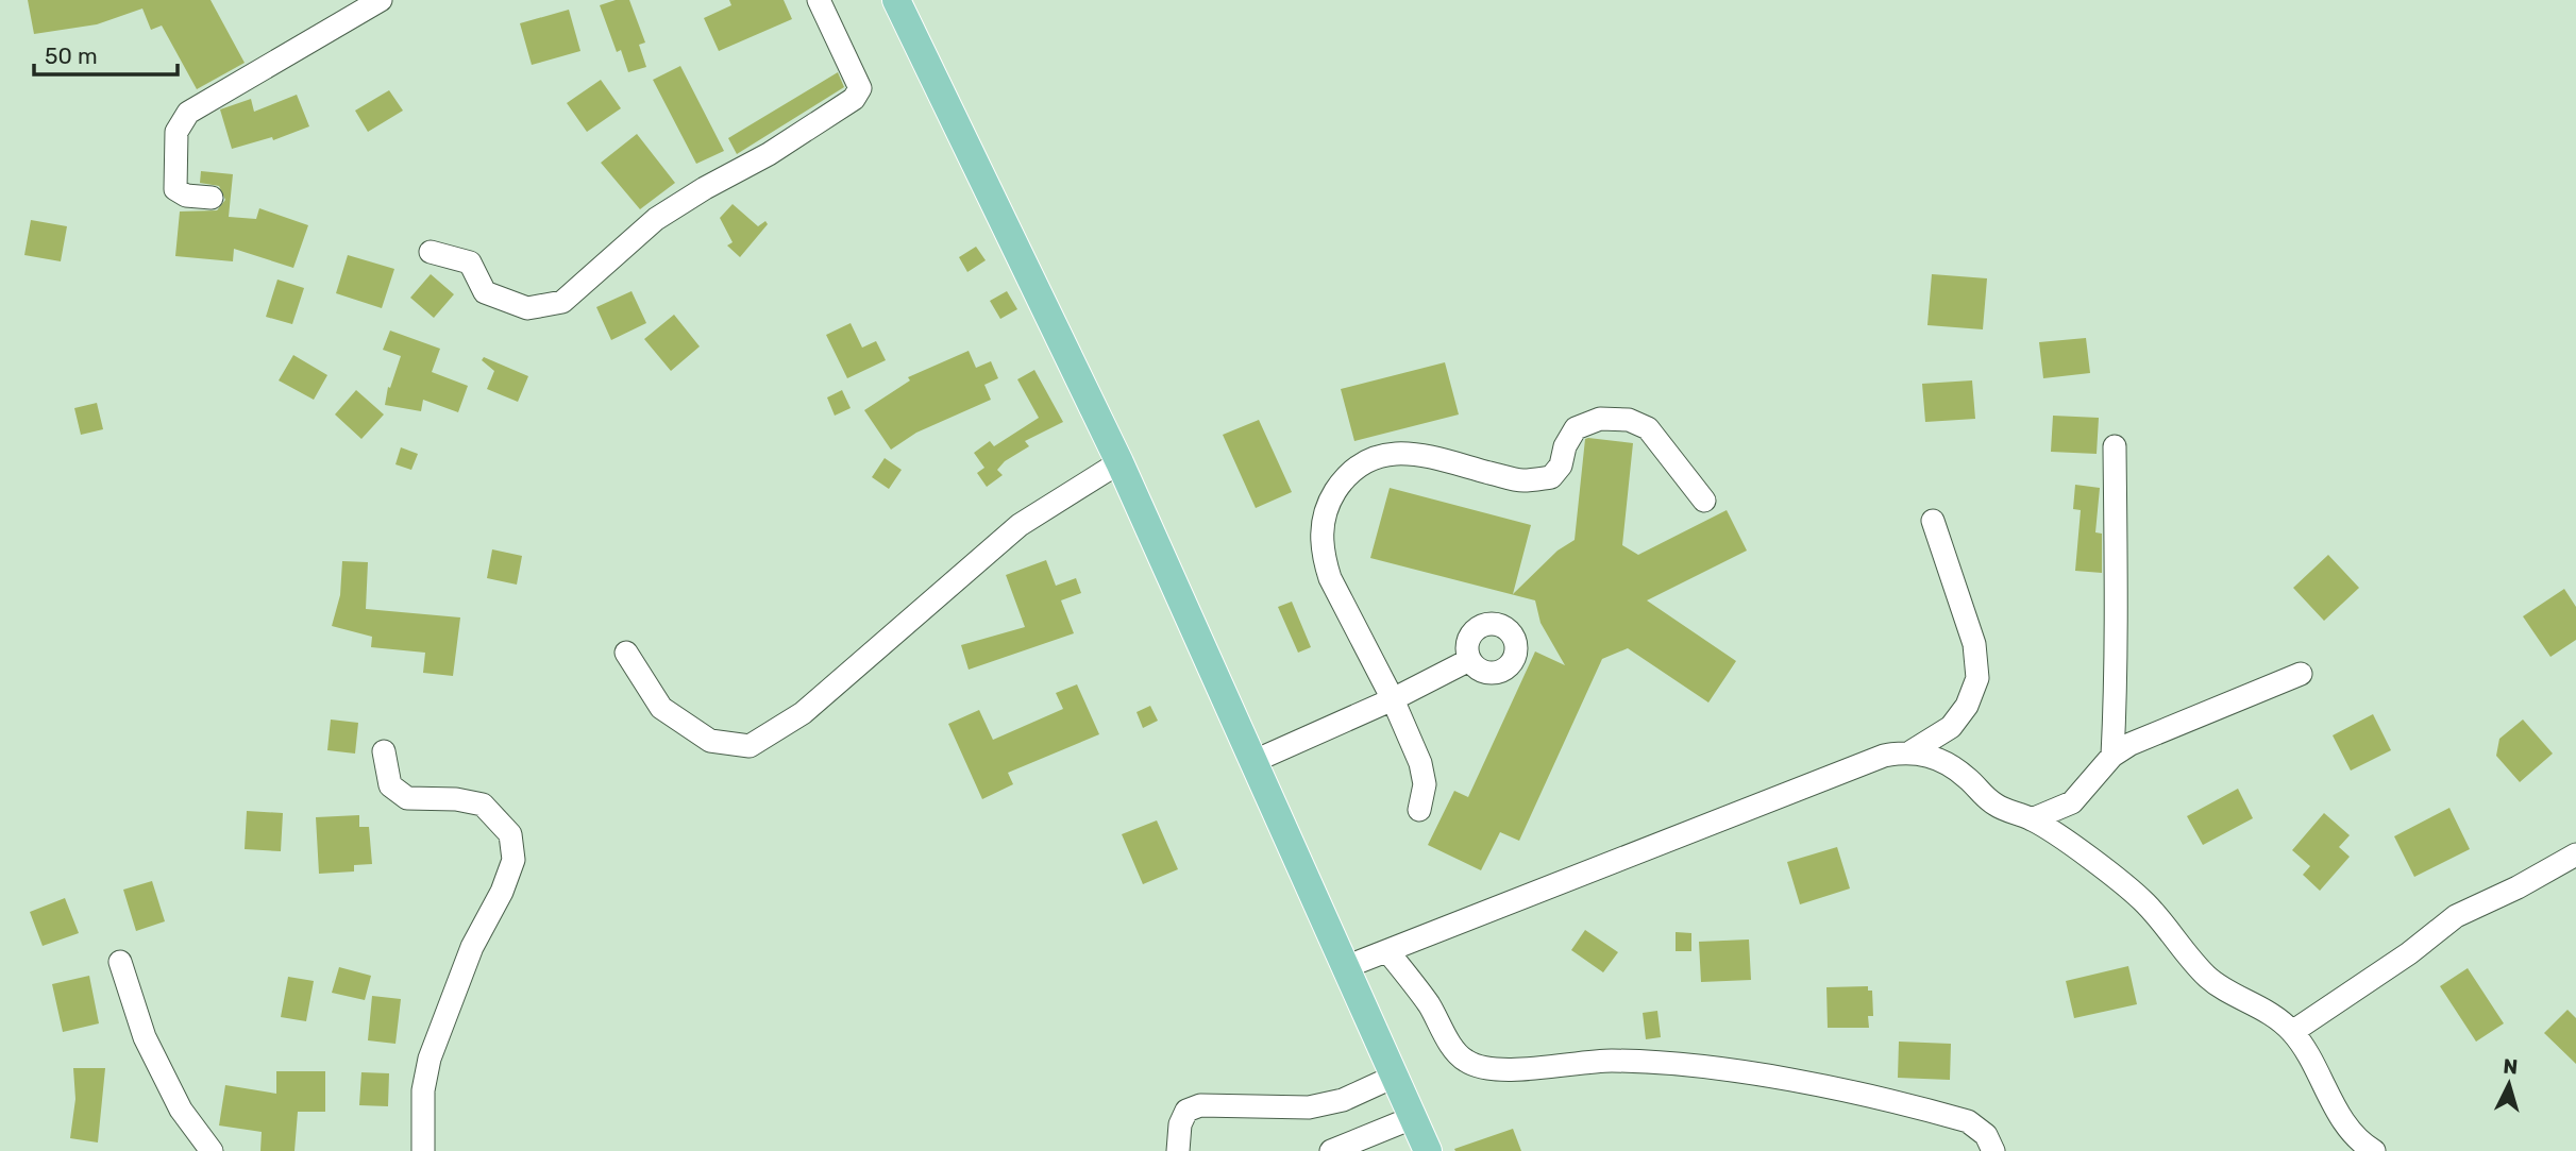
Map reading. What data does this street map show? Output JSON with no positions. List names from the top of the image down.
{
  "scale_bar": "50 m",
  "north": "top"
}
